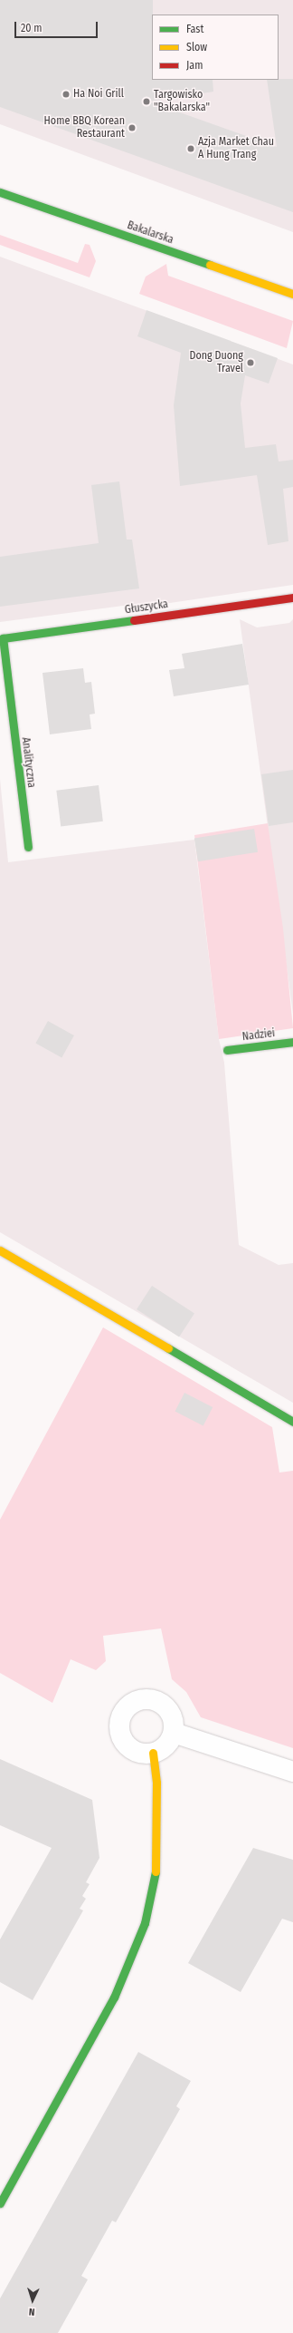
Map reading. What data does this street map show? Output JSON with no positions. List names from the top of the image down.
{
  "streets": {
    "street": [
      "Bakalarska",
      "Głuszycka",
      "Analityczna",
      "Nadziei"
    ]
  },
  "crossings": [
    ["Głuszycka", "Analityczna"]
  ],
  "places": [
    "Ha Noi Grill",
    "Targowisko \"Bakalarska\"",
    "Home BBQ Korean Restaurant",
    "Azja Market Chau A Hung Trang",
    "Dong Duong Travel"
  ],
  "legend": ["Fast", "Slow", "Jam"],
  "scale_bar": "20 m",
  "north": "bottom"
}
